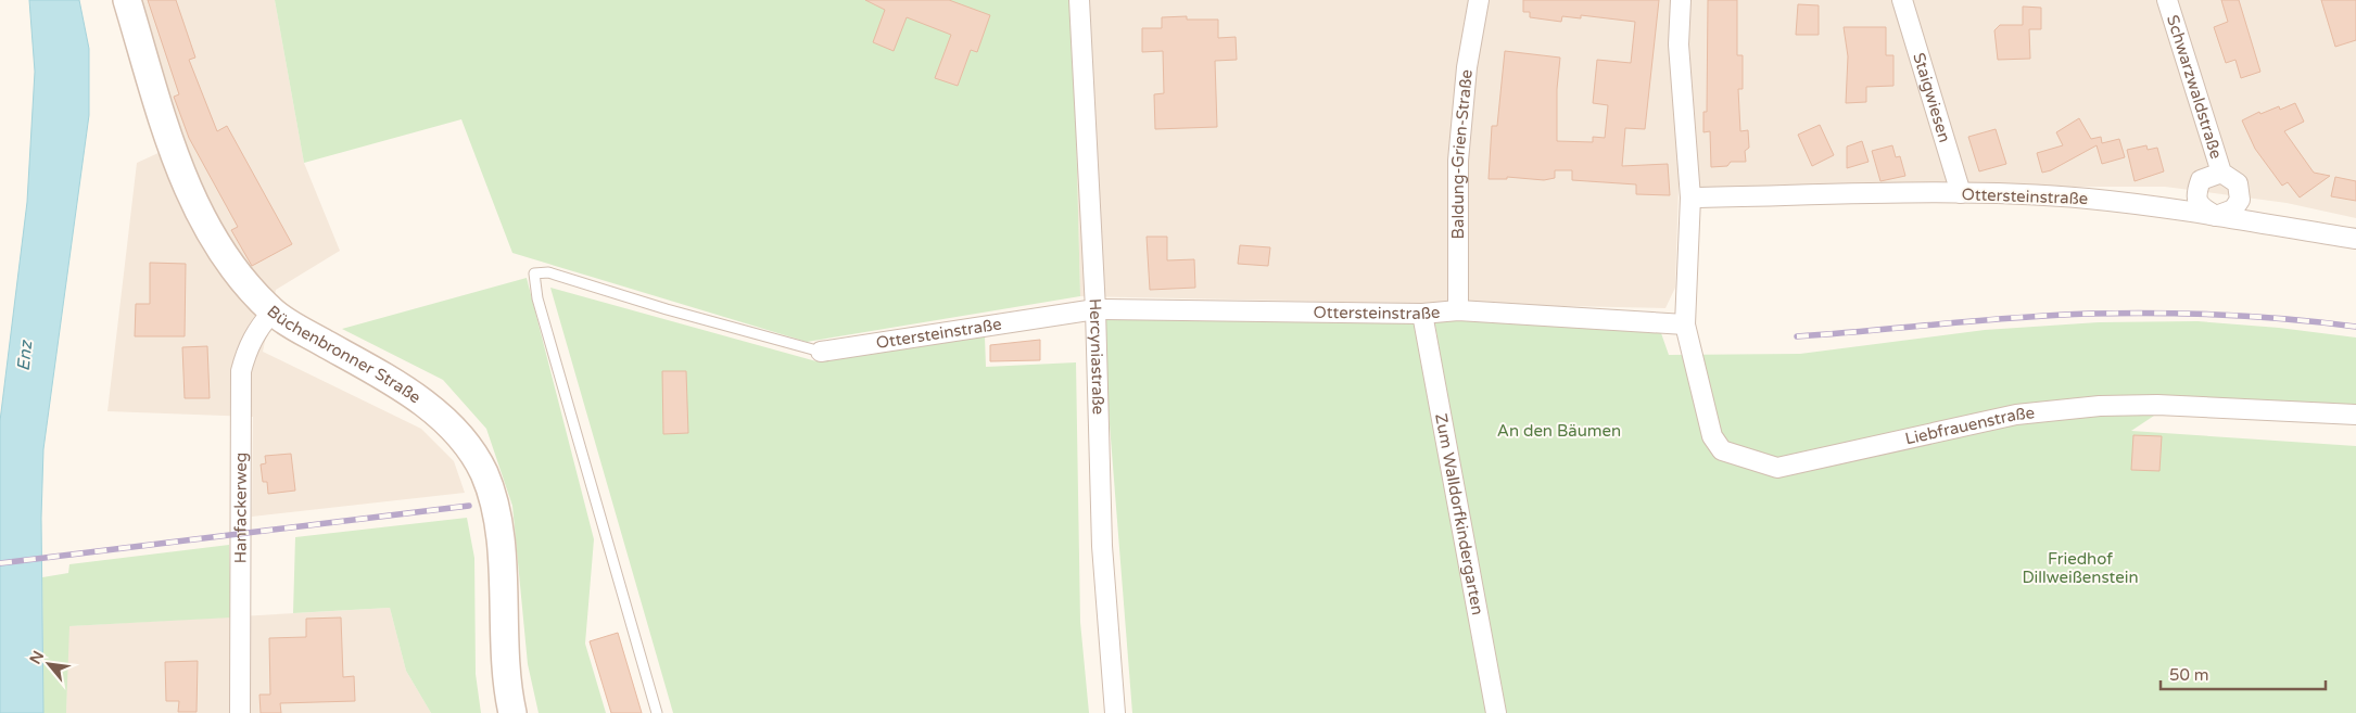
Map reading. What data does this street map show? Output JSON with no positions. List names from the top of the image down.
{
  "streets": {
    "main road": ["Büchenbronner Straße"],
    "street": [
      "Schwarzwaldstraße",
      "Staigwiesen",
      "Baldung-Grien-Straße",
      "Ottersteinstraße",
      "Hercyniastraße",
      "Liebfrauenstraße",
      "Hanfackerweg",
      "Zum Walldorfkindergarten"
    ]
  },
  "crossings": [
    ["Schwarzwaldstraße", "Ottersteinstraße"],
    ["Staigwiesen", "Ottersteinstraße"],
    ["Baldung-Grien-Straße", "Ottersteinstraße"],
    ["Ottersteinstraße", "Hercyniastraße"],
    ["Ottersteinstraße", "Liebfrauenstraße"],
    ["Ottersteinstraße", "Zum Walldorfkindergarten"],
    ["Büchenbronner Straße", "Hanfackerweg"]
  ],
  "water": ["Enz"],
  "parks": ["An den Bäumen", "Friedhof Dillweißenstein"],
  "scale_bar": "50 m",
  "north": "top left"
}
